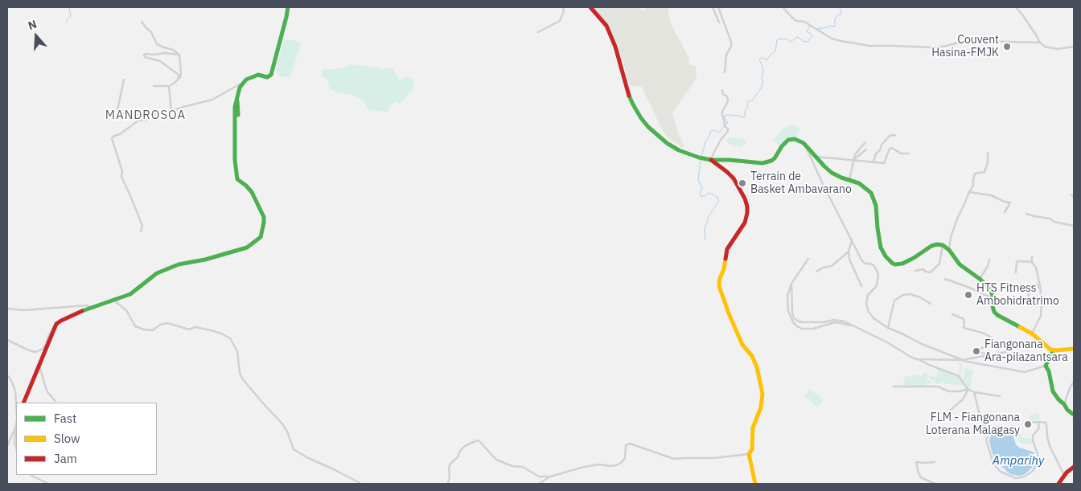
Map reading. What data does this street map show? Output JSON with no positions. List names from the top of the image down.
{
  "districts": ["MANDROSOA"],
  "water": ["Amparihy"],
  "places": [
    "Couvent Hasina-FMJK",
    "Terrain de Basket Ambavarano",
    "HTS Fitness Ambohidratrimo",
    "Fiangonana Ara-pilazantsara",
    "FLM - Fiangonana Loterana Malagasy"
  ],
  "legend": ["Fast", "Slow", "Jam"],
  "north": "top"
}
